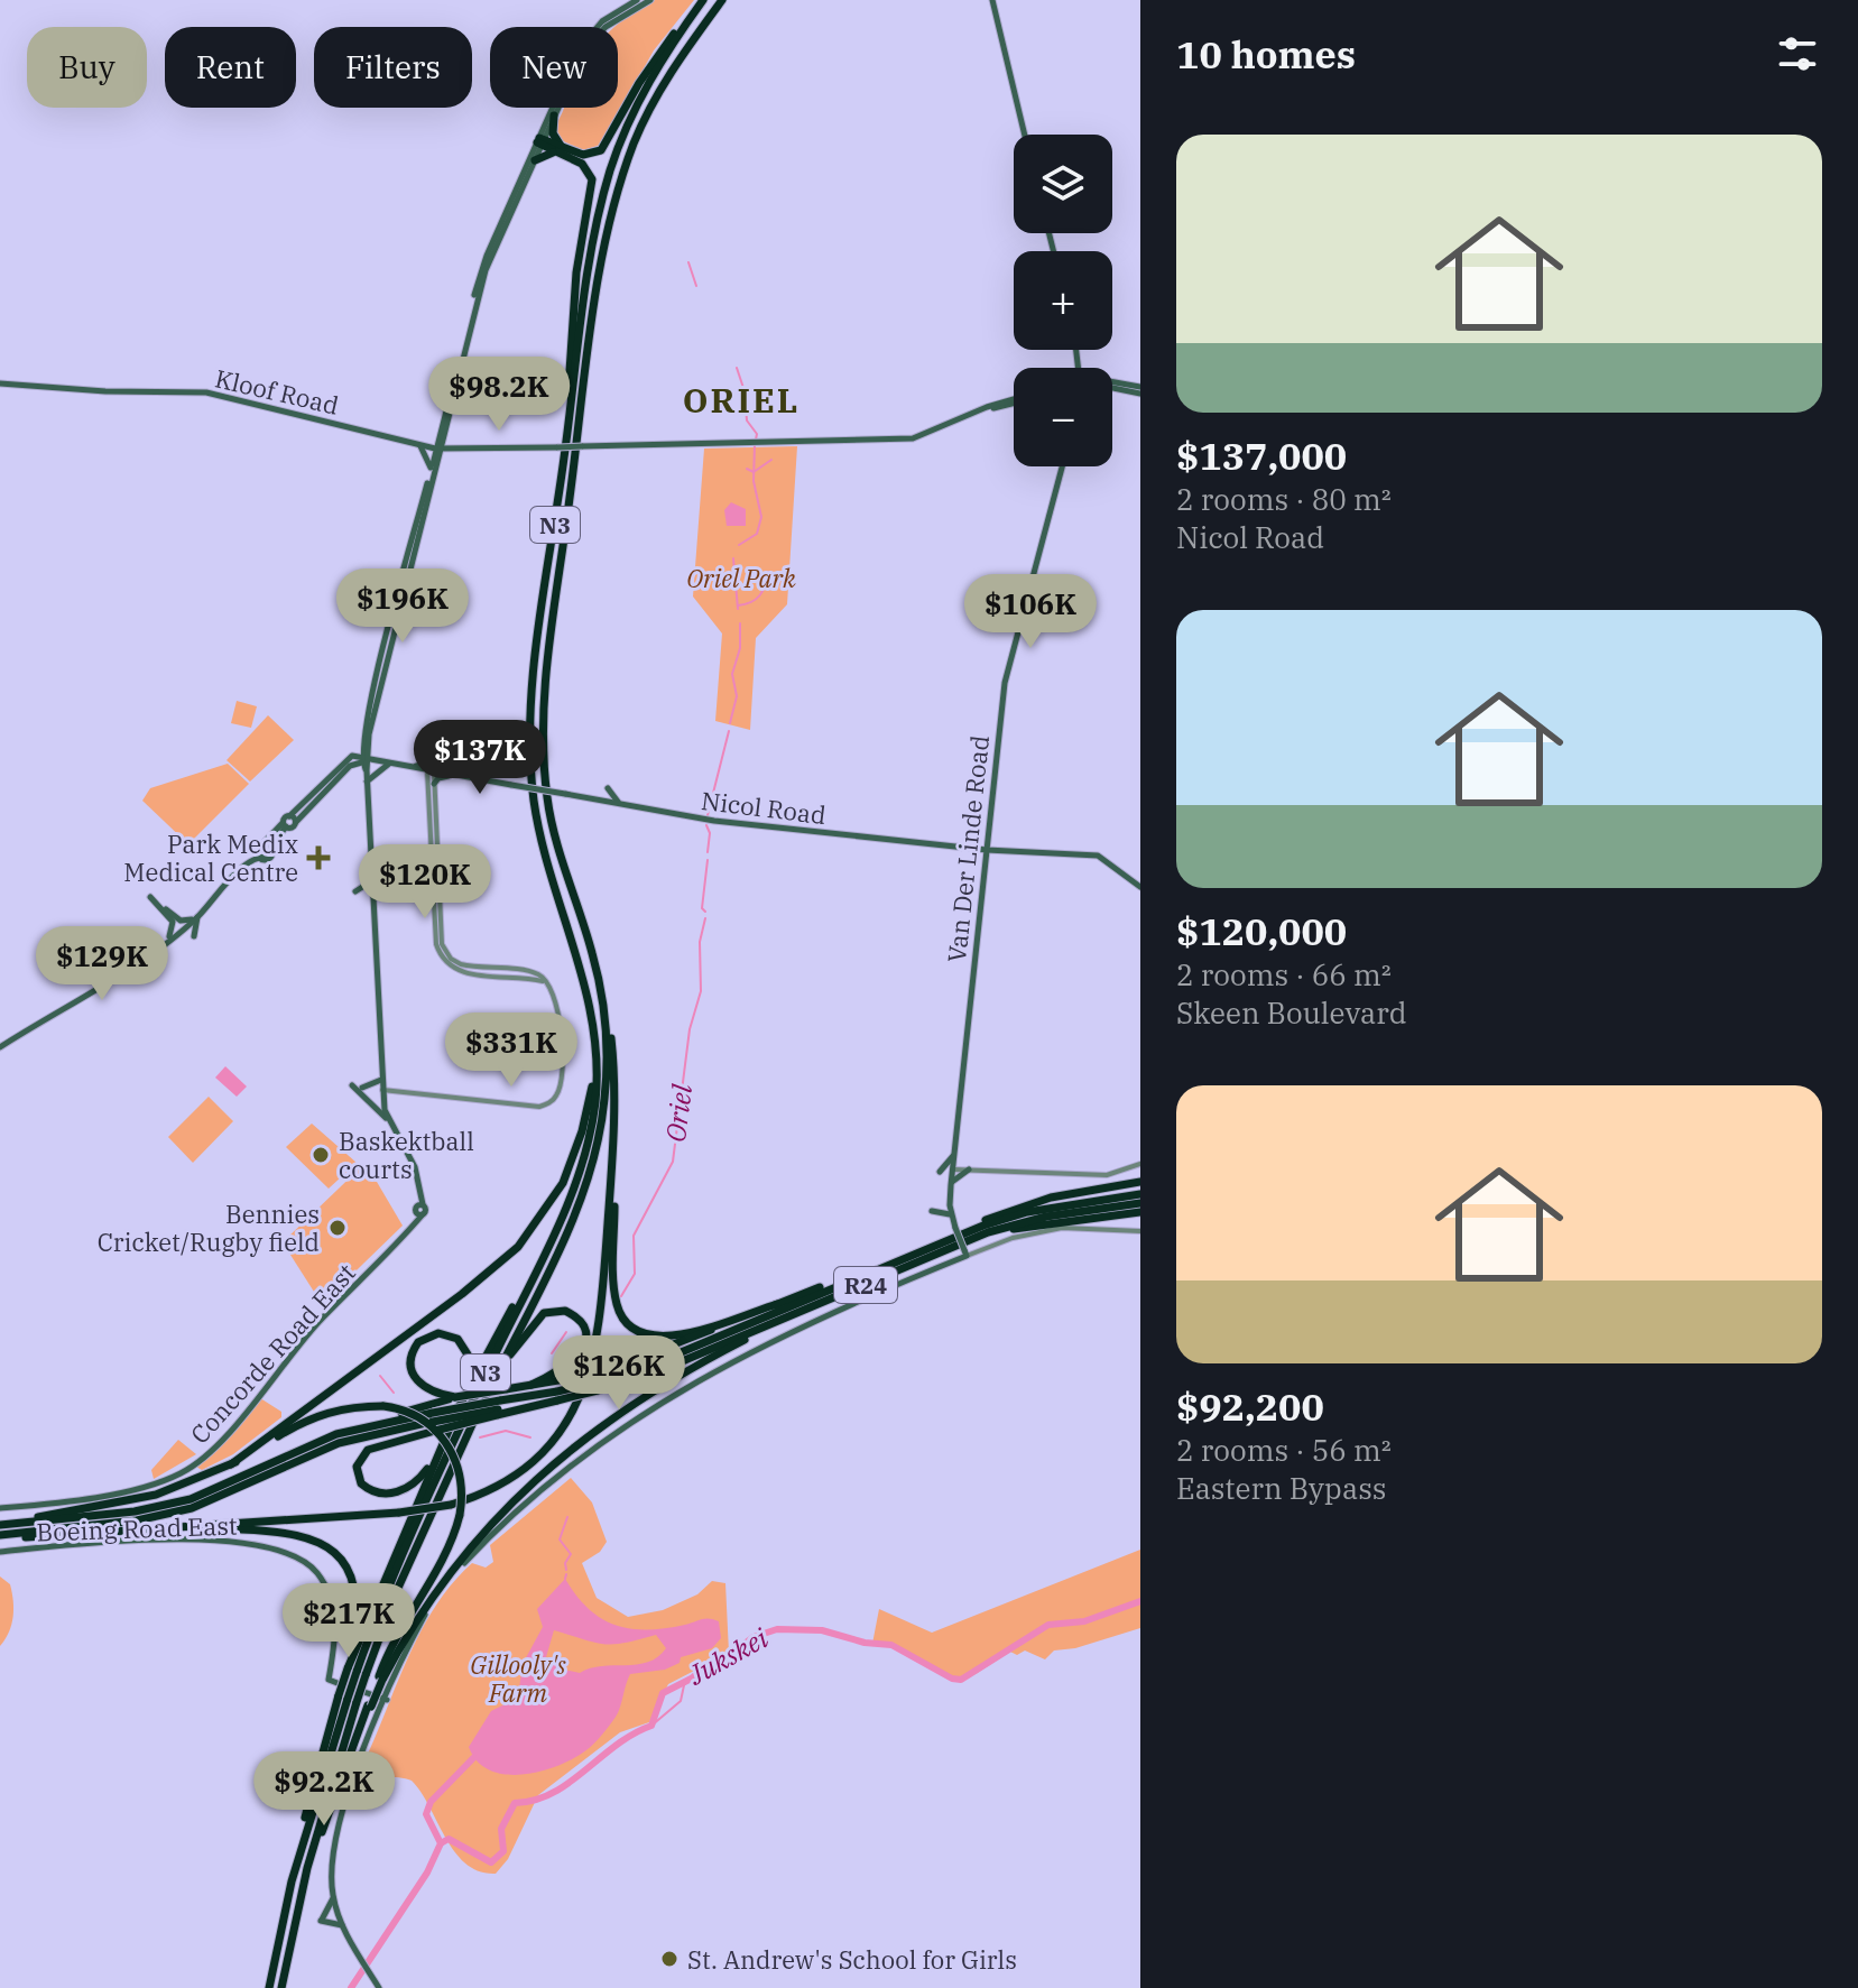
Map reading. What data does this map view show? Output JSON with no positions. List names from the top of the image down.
{
  "streets": {
    "highway": ["N3", "R24"],
    "main road": [
      "Kloof Road",
      "Nicol Road",
      "Van Der Linde Road",
      "Concorde Road East",
      "Boeing Road East"
    ]
  },
  "crossings": [
    ["Nicol Road", "Van Der Linde Road"],
    ["Nicol Road", "Concorde Road East"],
    ["Van Der Linde Road", "R24"]
  ],
  "districts": ["ORIEL"],
  "water": ["Oriel", "Jukskei"],
  "parks": ["Oriel Park", "Gillooly's Farm"],
  "places": {
    "health": ["Park Medix Medical Centre"],
    "other": ["Baskektball courts", "Bennies Cricket/Rugby field", "St. Andrew's School for Girls"]
  },
  "page": {
    "heading": "10 homes",
    "chip": [
      "Buy",
      "Rent",
      "Filters",
      "New"
    ],
    "list": [
      {
        "name": "$137,000",
        "note": "2 rooms · 80 m² · Nicol Road"
      },
      {
        "name": "$120,000",
        "note": "2 rooms · 66 m² · Skeen Boulevard"
      },
      {
        "name": "$92,200",
        "note": "2 rooms · 56 m² · Eastern Bypass"
      }
    ],
    "map_buttons": ["+", "−"],
    "price": [
      "$98.2K",
      "$196K",
      "$106K",
      "$137K",
      "$120K",
      "$129K",
      "$331K",
      "$126K",
      "$217K",
      "$92.2K"
    ]
  }
}
